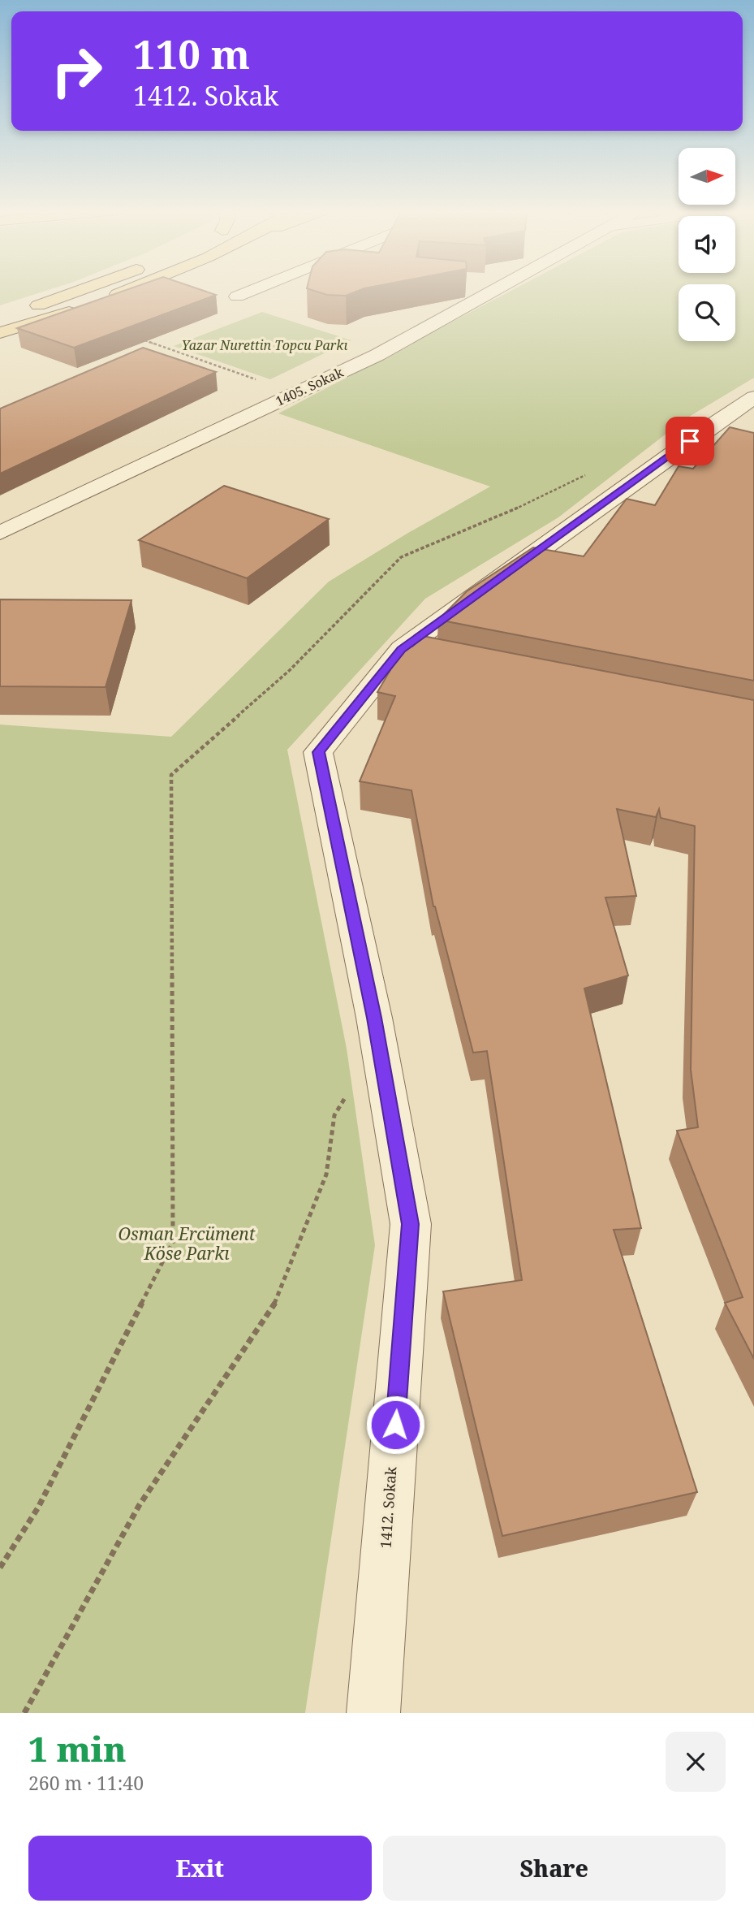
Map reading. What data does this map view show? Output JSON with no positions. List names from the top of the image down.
{
  "streets": {
    "street": ["1405. Sokak", "1412. Sokak"]
  },
  "parks": ["Yazar Nurettin Topcu Parkı", "Osman Ercüment Köse Parkı"],
  "north": "right",
  "page": {
    "turn": ["110 m", "1412. Sokak"],
    "heading": ["1 min", "260 m · 11:40"],
    "buttons": ["Exit", "Share"]
  }
}
